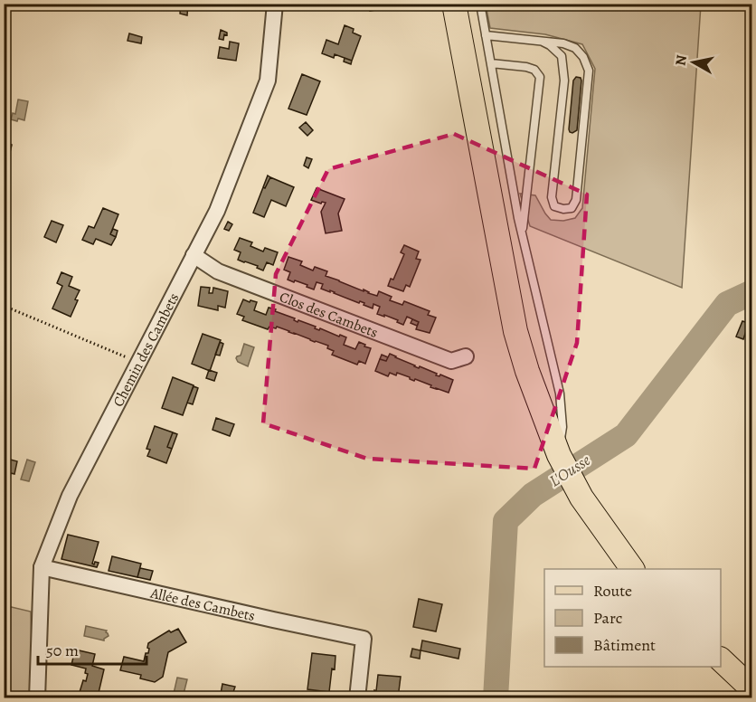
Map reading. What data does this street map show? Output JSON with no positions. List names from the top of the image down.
{
  "streets": {
    "street": ["Clos des Cambets", "Chemin des Cambets", "Allée des Cambets"]
  },
  "crossings": [
    ["Clos des Cambets", "Chemin des Cambets"],
    ["Chemin des Cambets", "Allée des Cambets"]
  ],
  "water": ["L'Ousse"],
  "legend": ["Route", "Parc", "Bâtiment"],
  "scale_bar": "50 m",
  "north": "left"
}
